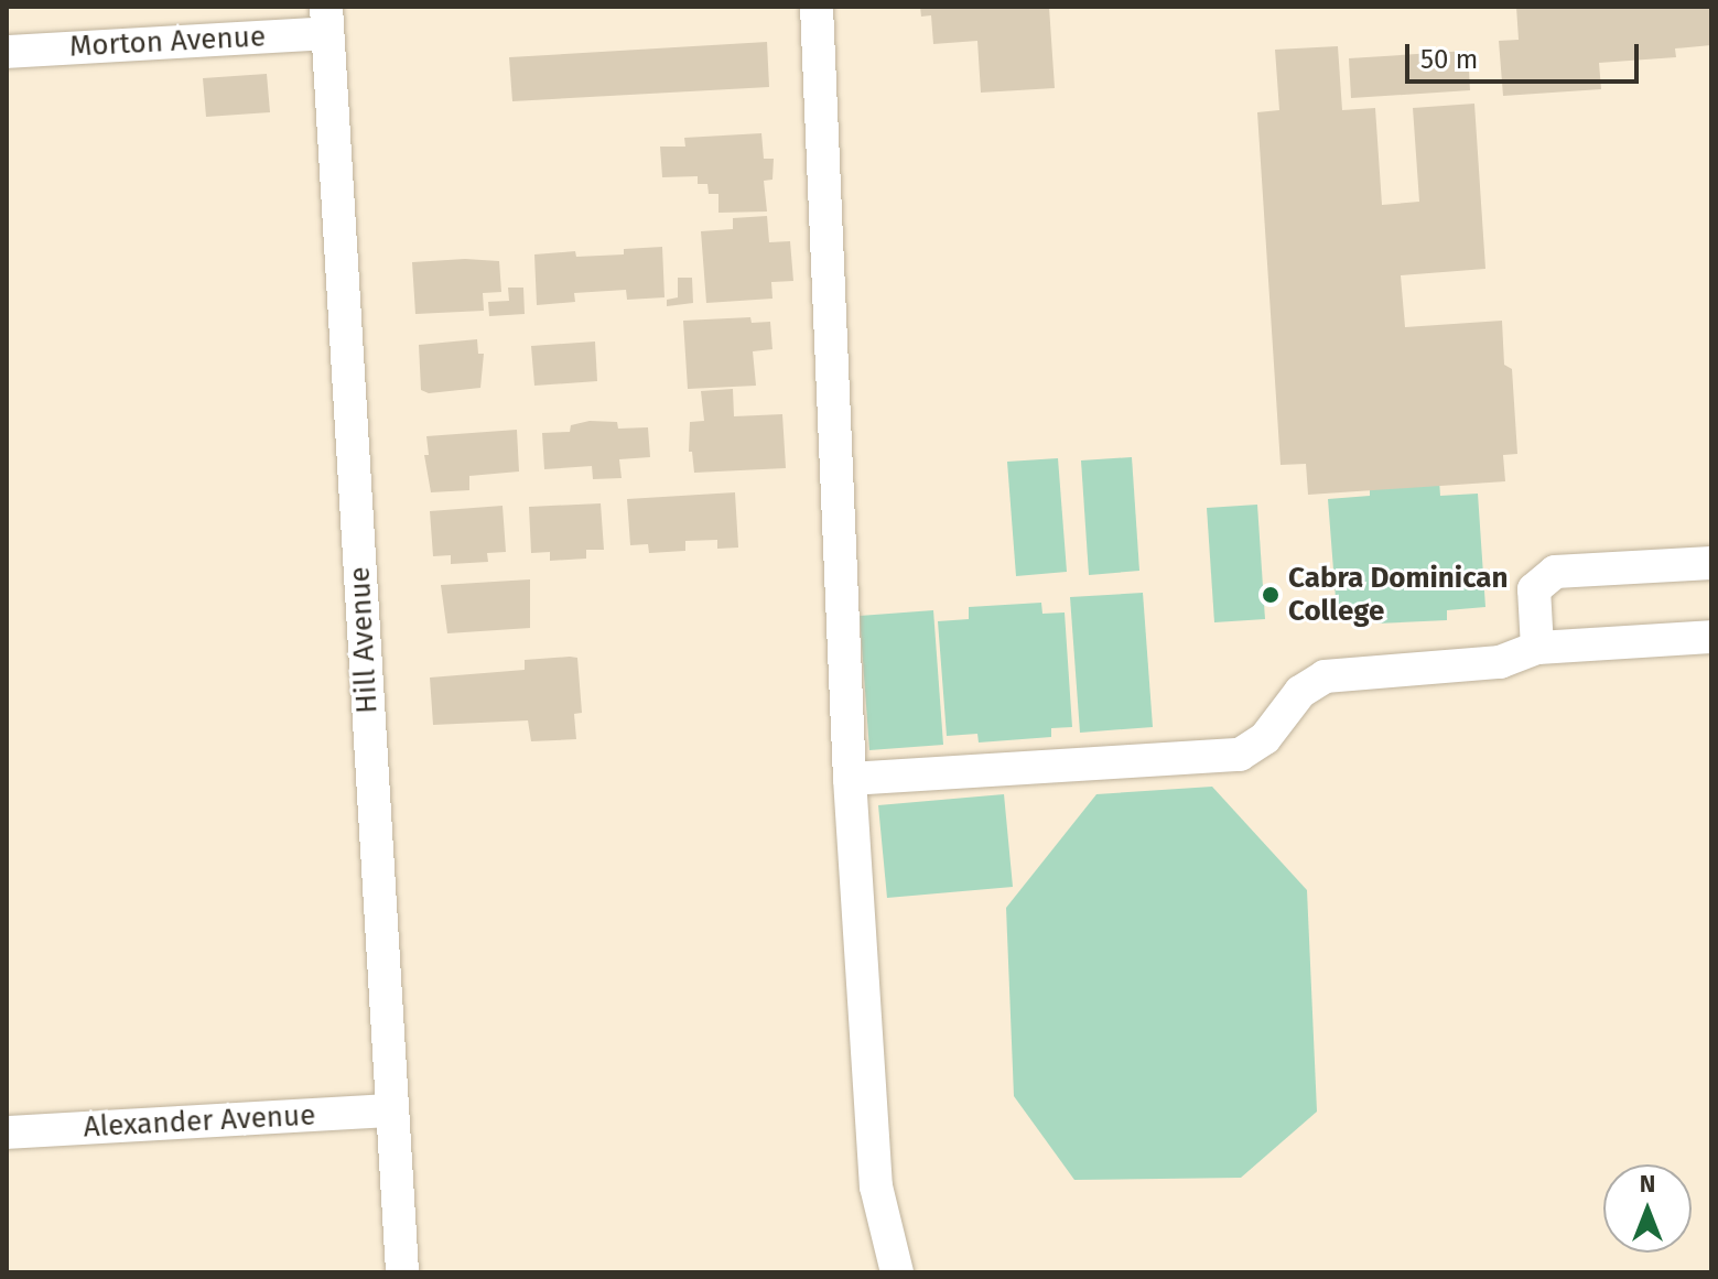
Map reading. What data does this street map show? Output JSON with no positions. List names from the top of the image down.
{
  "streets": {
    "street": ["Morton Avenue", "Hill Avenue", "Alexander Avenue"]
  },
  "crossings": [
    ["Morton Avenue", "Hill Avenue"],
    ["Hill Avenue", "Alexander Avenue"]
  ],
  "places": ["Cabra Dominican College"],
  "scale_bar": "50 m",
  "north": "top"
}
